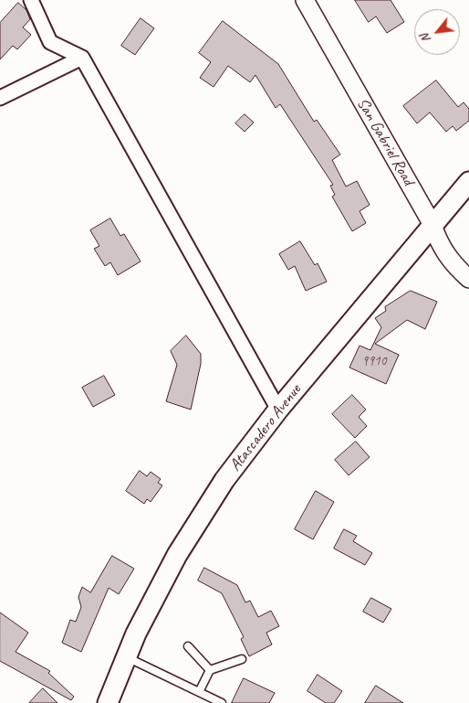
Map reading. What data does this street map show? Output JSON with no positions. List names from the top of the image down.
{
  "streets": {
    "main road": ["Atascadero Avenue"],
    "street": ["San Gabriel Road"]
  },
  "crossings": [
    ["San Gabriel Road", "Atascadero Avenue"]
  ],
  "house_numbers": ["9910"],
  "north": "bottom left"
}
